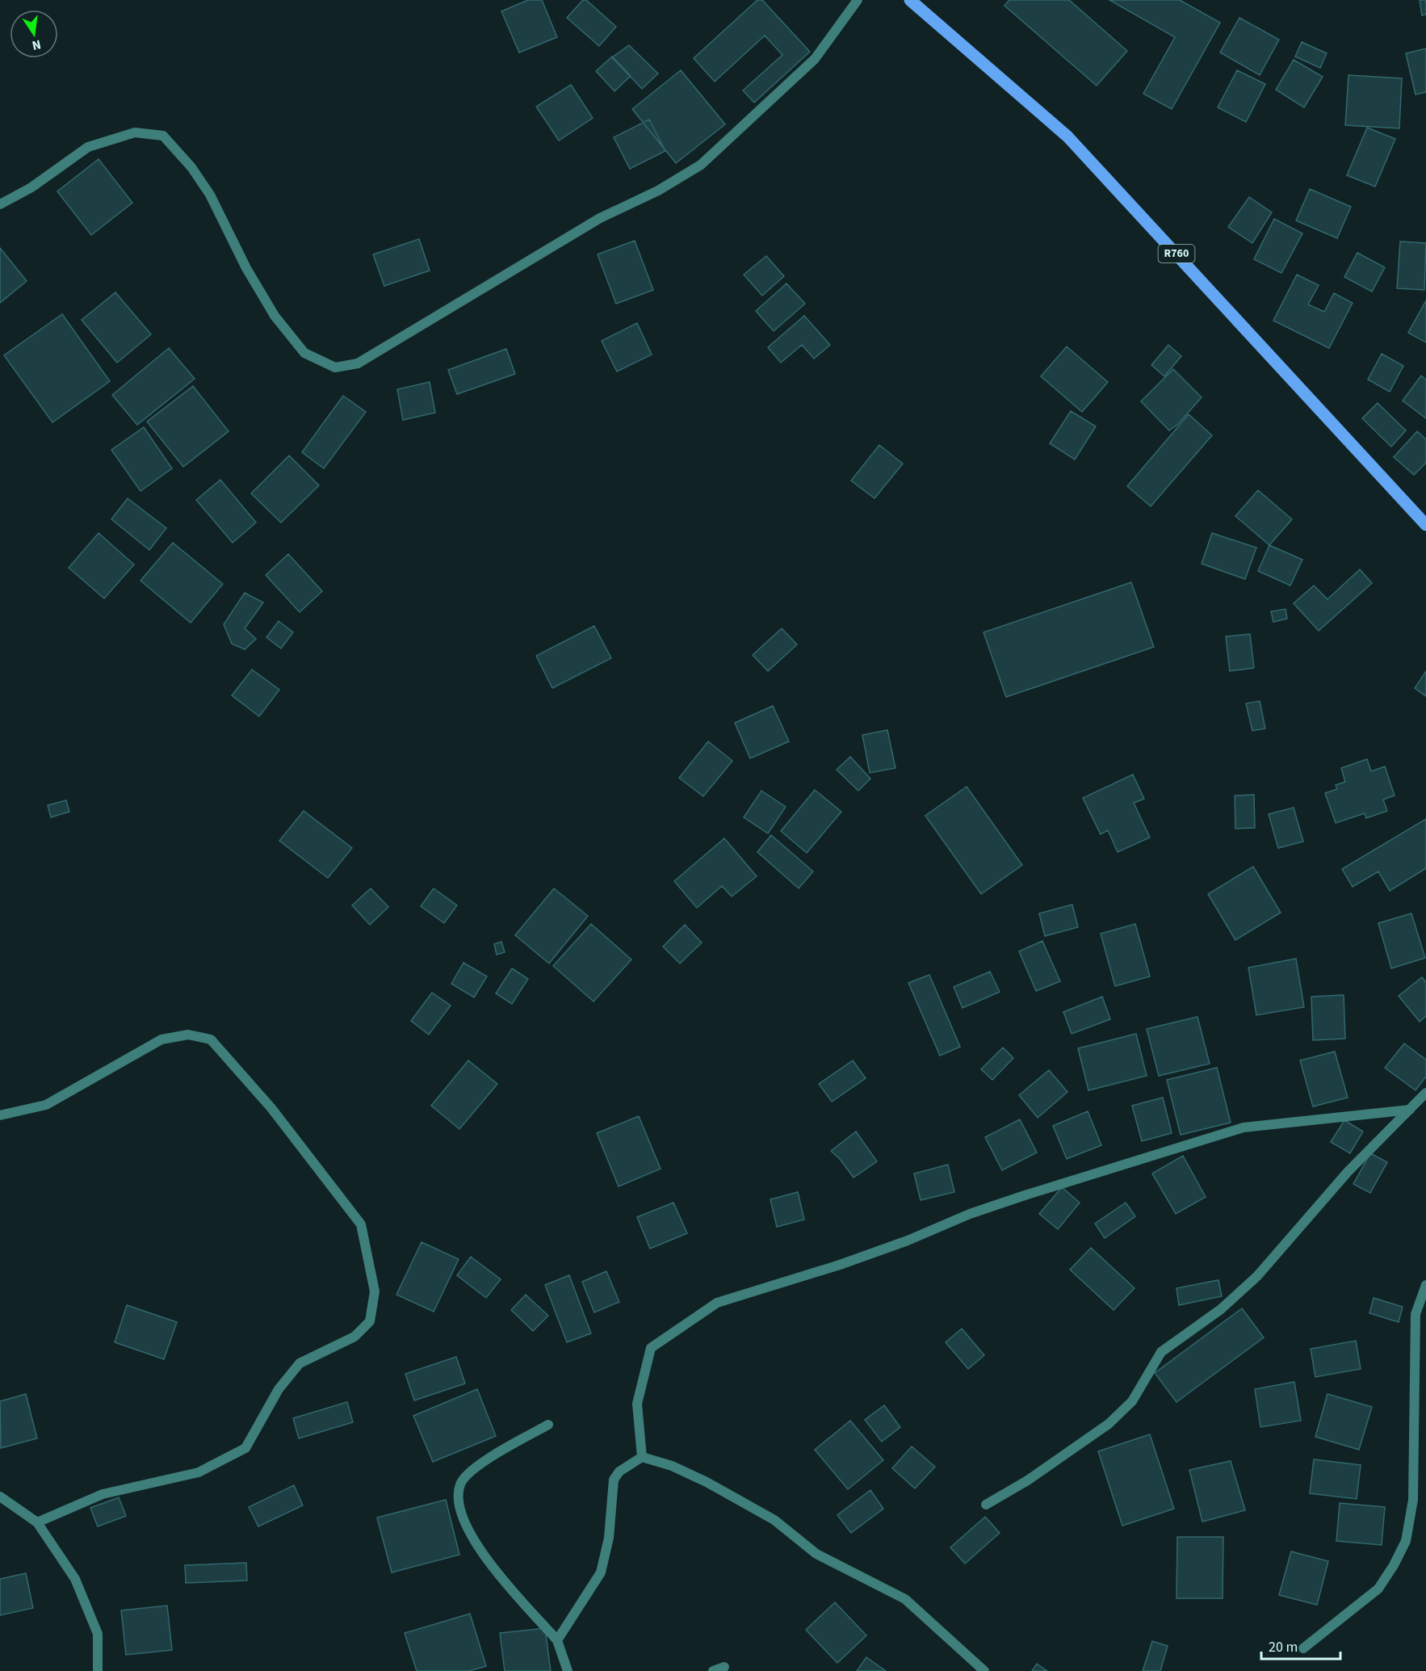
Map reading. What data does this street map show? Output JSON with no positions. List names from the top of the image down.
{
  "streets": {
    "main road": ["R760"]
  },
  "scale_bar": "20 m",
  "north": "bottom"
}
